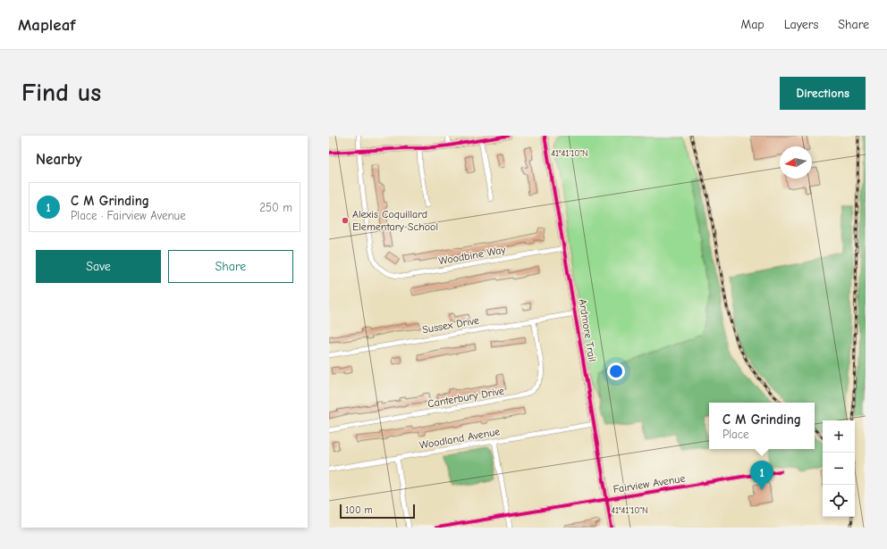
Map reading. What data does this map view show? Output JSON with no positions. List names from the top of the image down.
{
  "streets": {
    "street": [
      "Woodbine Way",
      "Sussex Drive",
      "Ardmore Trail",
      "Canterbury Drive",
      "Woodland Avenue",
      "Fairview Avenue"
    ]
  },
  "crossings": [
    ["Woodbine Way", "Ardmore Trail"],
    ["Sussex Drive", "Ardmore Trail"],
    ["Sussex Drive", "Canterbury Drive"],
    ["Ardmore Trail", "Woodland Avenue"],
    ["Ardmore Trail", "Fairview Avenue"]
  ],
  "places": ["Alexis Coquillard Elementary School"],
  "scale_bar": "100 m",
  "north": "left",
  "page": {
    "header": "Mapleaf",
    "nav": ["Map", "Layers", "Share"],
    "buttons": [
      "Directions",
      ["Save", "Share"]
    ],
    "title": "Find us",
    "heading": "Nearby",
    "list": [
      {
        "mark": "1",
        "name": "C M Grinding",
        "note": "Place · Fairview Avenue",
        "value": "250 m"
      }
    ],
    "popup": ["C M Grinding", "Place"],
    "map_buttons": ["+", "−"],
    "pins": "1",
    "scale": "100 m"
  },
  "coordinates": ["41°41'10\"N"]
}
